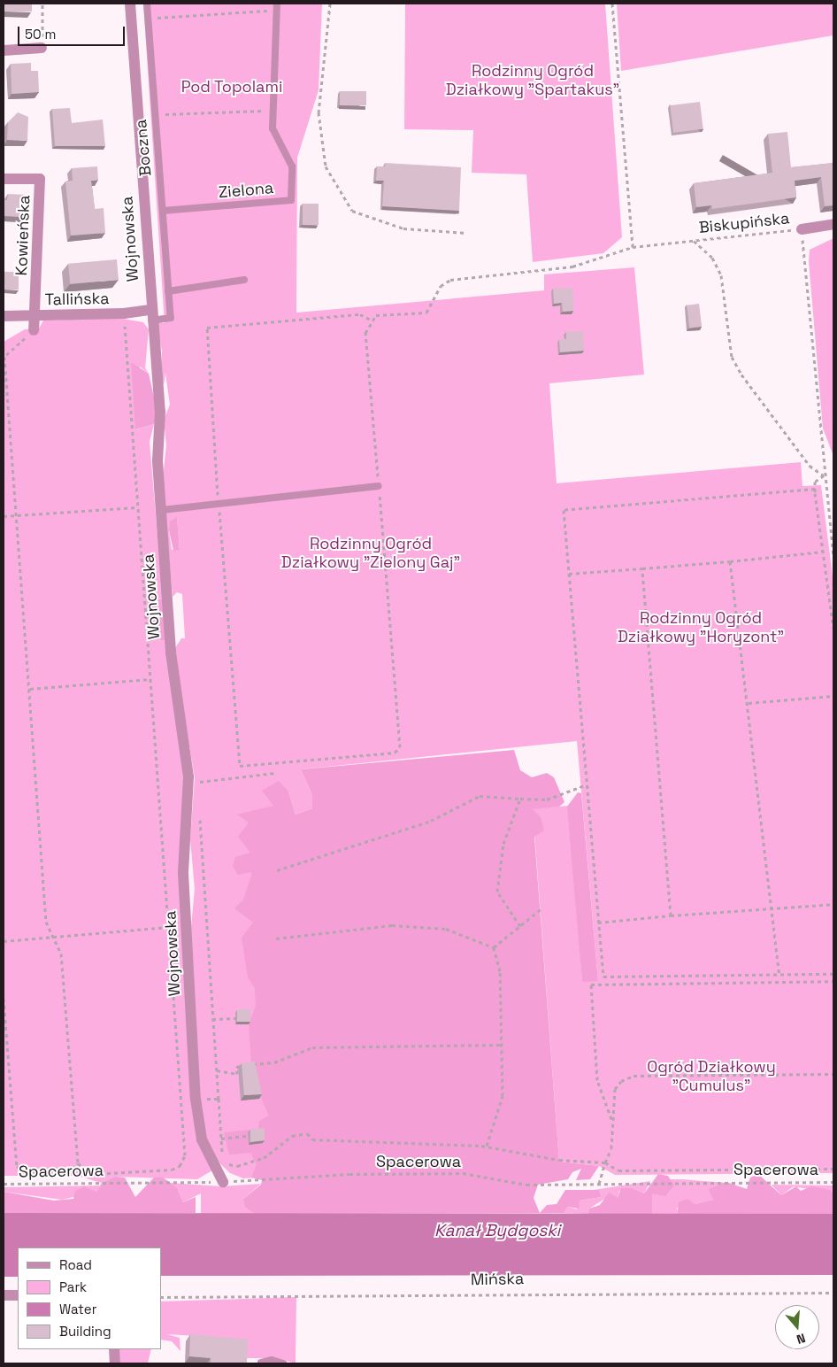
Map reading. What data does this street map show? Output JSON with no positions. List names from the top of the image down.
{
  "streets": {
    "street": ["Kowieńska", "Wojnowska", "Tallińska"],
    "lane": ["Boczna", "Zielona"],
    "path": ["Biskupińska", "Spacerowa", "Mińska"]
  },
  "crossings": [
    ["Boczna", "Zielona"],
    ["Boczna", "Wojnowska"],
    ["Boczna", "Tallińska"],
    ["Kowieńska", "Tallińska"],
    ["Wojnowska", "Tallińska"],
    ["Wojnowska", "Spacerowa"]
  ],
  "water": ["Kanał Bydgoski"],
  "parks": [
    "Rodzinny Ogród Działkowy \"Spartakus\"",
    "Pod Topolami",
    "Rodzinny Ogród Działkowy \"Zielony Gaj\"",
    "Rodzinny Ogród Działkowy \"Horyzont\"",
    "Ogród Działkowy \"Cumulus\""
  ],
  "legend": [
    "Road",
    "Park",
    "Water",
    "Building"
  ],
  "scale_bar": "50 m",
  "north": "bottom"
}
